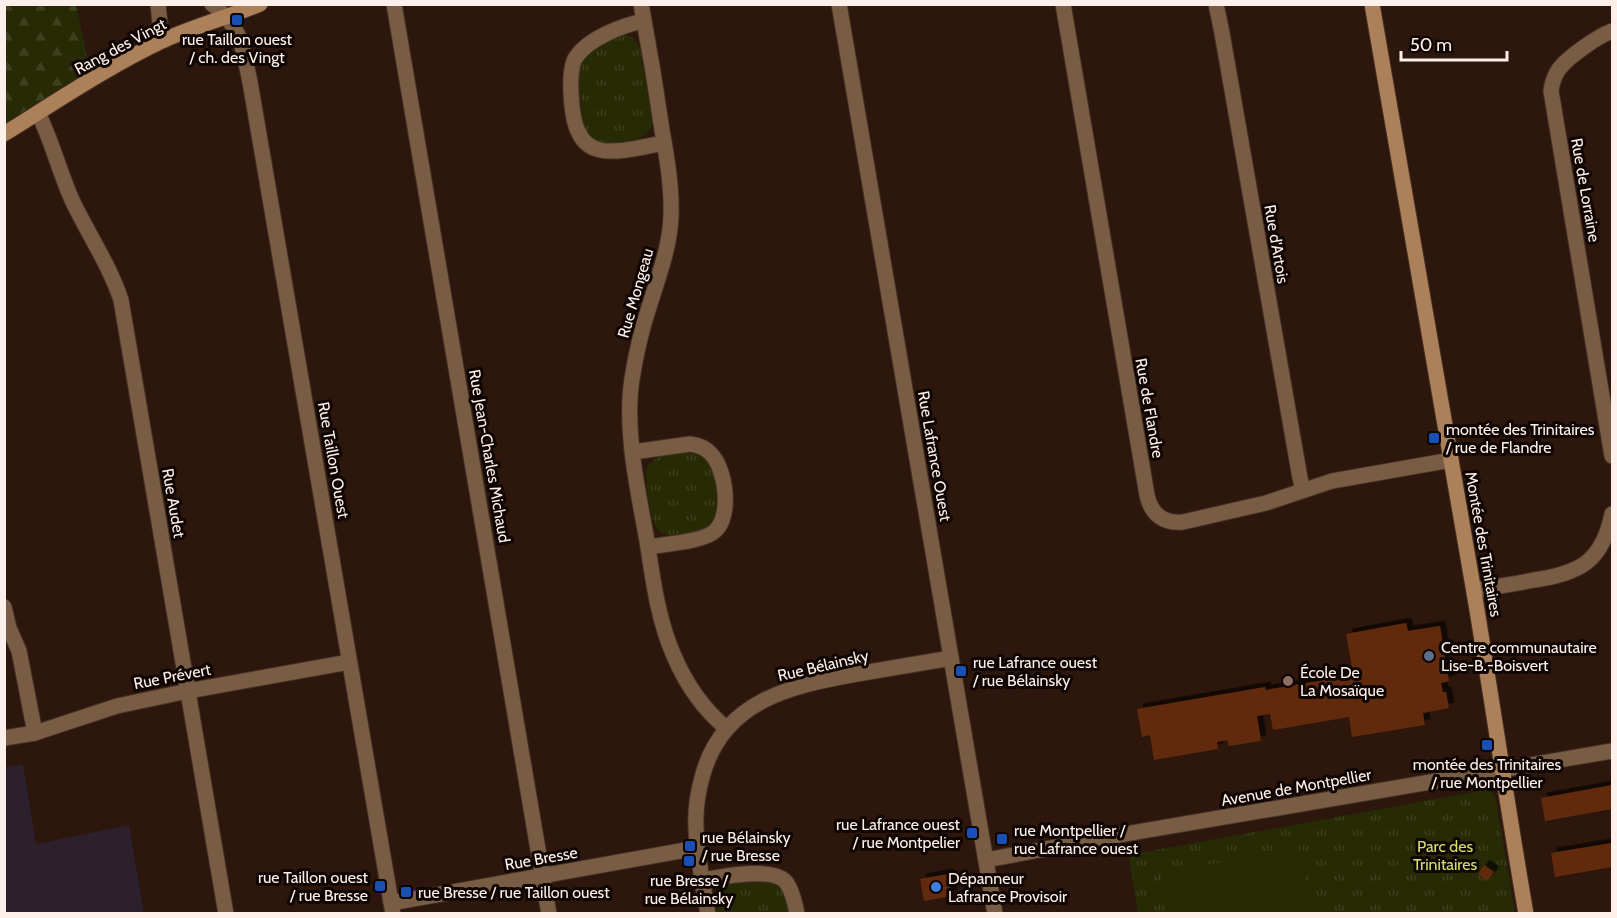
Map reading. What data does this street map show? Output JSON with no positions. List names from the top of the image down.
{
  "streets": {
    "street": [
      "Rang des Vingt",
      "Rue de Lorraine",
      "Rue d'Artois",
      "Rue Mongeau",
      "Rue de Flandre",
      "Rue Jean-Charles Michaud",
      "Rue Lafrance Ouest",
      "Rue Taillon Ouest",
      "Rue Audet",
      "Montée des Trinitaires",
      "Rue Bélainsky",
      "Rue Prévert",
      "Avenue de Montpellier",
      "Rue Bresse"
    ]
  },
  "crossings": [
    ["Rang des Vingt", "Rue Taillon Ouest"],
    ["Rang des Vingt", "Rue Audet"],
    ["Rue d'Artois", "Rue de Flandre"],
    ["Rue Mongeau", "Rue Bélainsky"],
    ["Rue de Flandre", "Montée des Trinitaires"],
    ["Rue Jean-Charles Michaud", "Rue Bresse"],
    ["Rue Lafrance Ouest", "Rue Bélainsky"],
    ["Rue Lafrance Ouest", "Avenue de Montpellier"],
    ["Rue Taillon Ouest", "Rue Prévert"],
    ["Rue Taillon Ouest", "Rue Bresse"],
    ["Rue Audet", "Rue Prévert"],
    ["Montée des Trinitaires", "Avenue de Montpellier"],
    ["Rue Bélainsky", "Rue Bresse"]
  ],
  "parks": ["Parc des Trinitaires"],
  "places": {
    "transit": [
      "rue Taillon ouest / ch. des Vingt",
      "montée des Trinitaires / rue de Flandre",
      "rue Lafrance ouest / rue Bélainsky",
      "montée des Trinitaires / rue Montpellier",
      "rue Lafrance ouest / rue Montpelier",
      "rue Montpellier / rue Lafrance ouest",
      "rue Bélainsky / rue Bresse",
      "rue Bresse / rue Bélainsky",
      "rue Taillon ouest / rue Bresse",
      "rue Bresse / rue Taillon ouest"
    ],
    "other": ["Centre communautaire Lise-B.-Boisvert", "École De La Mosaïque", "Dépanneur Lafrance Provisoir"]
  },
  "scale_bar": "50 m"
}
